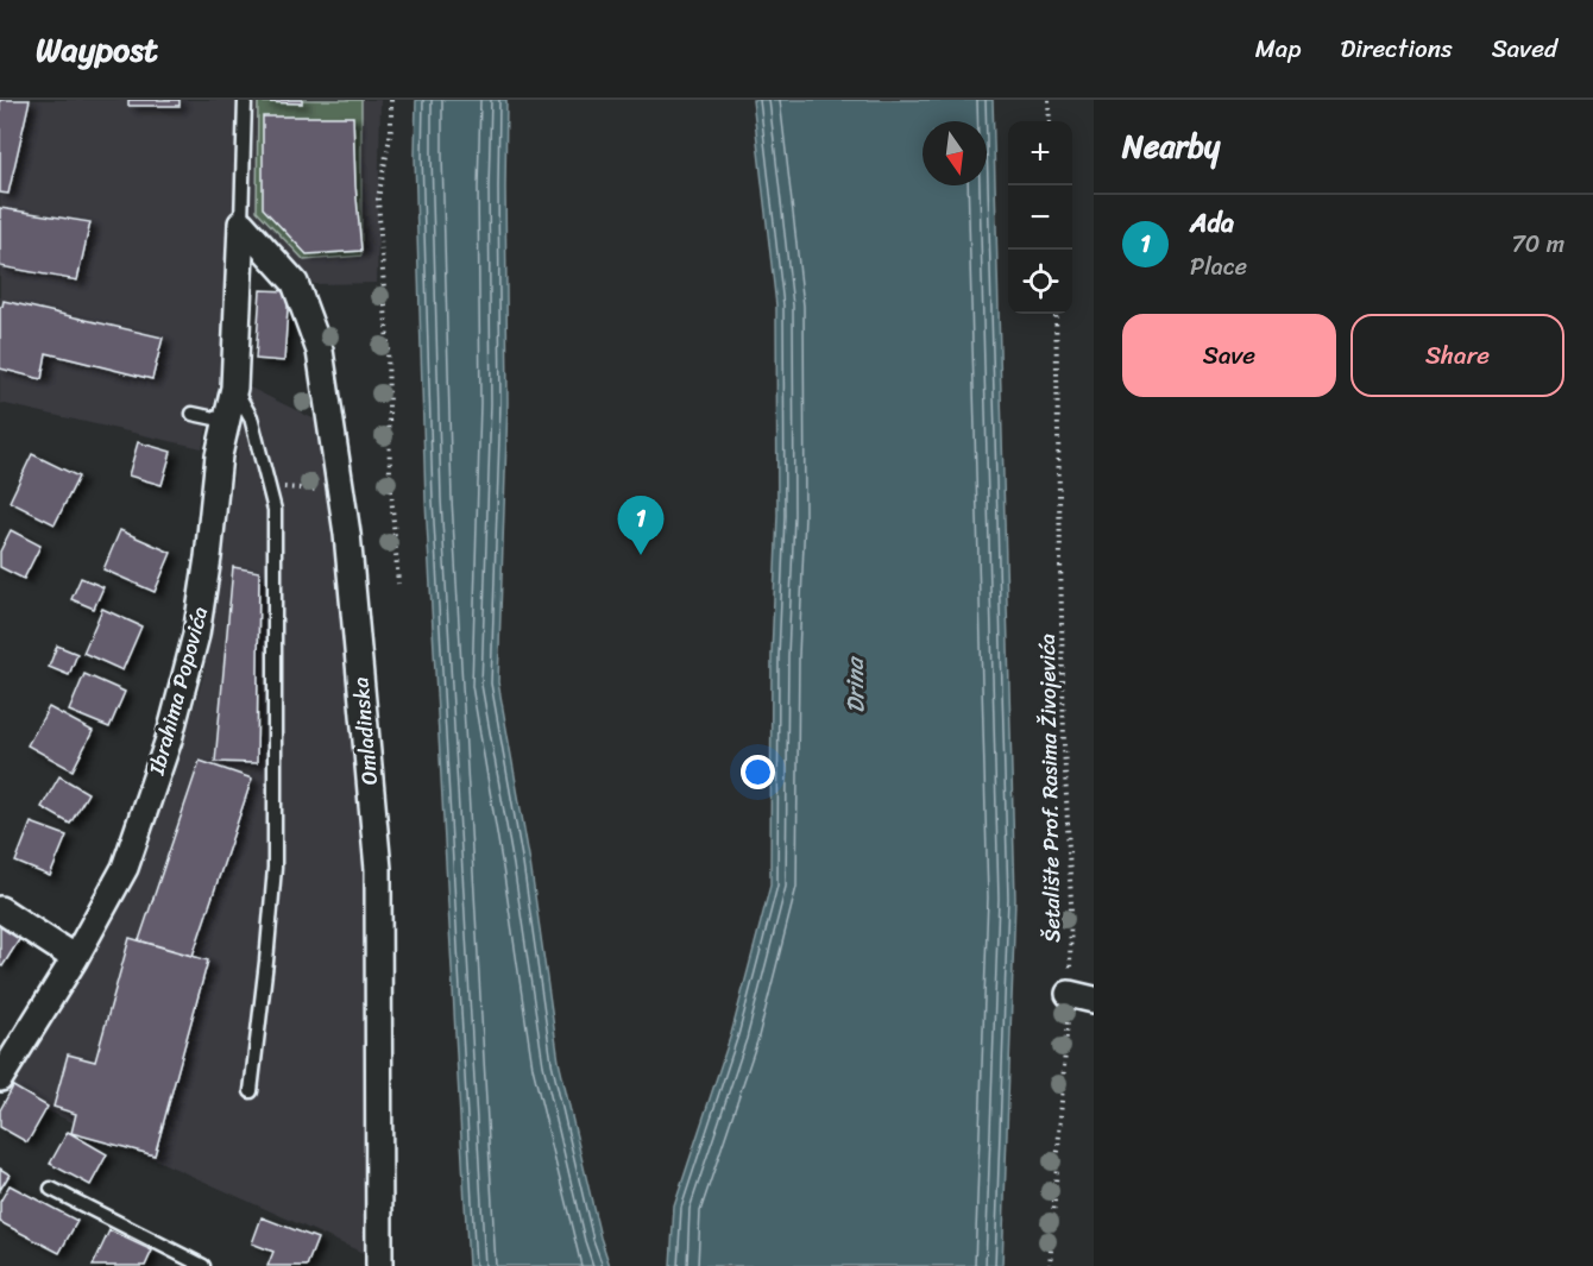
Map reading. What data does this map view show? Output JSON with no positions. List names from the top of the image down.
{
  "streets": {
    "street": ["Ibrahima Popovića", "Omladinska"],
    "path": ["Šetalište Prof. Rasima Živojevića"]
  },
  "crossings": [
    ["Ibrahima Popovića", "Omladinska"]
  ],
  "water": ["Drina"],
  "north": "bottom",
  "page": {
    "header": "Waypost",
    "nav": ["Map", "Directions", "Saved"],
    "heading": "Nearby",
    "map_buttons": ["+", "−"],
    "list": [
      {
        "mark": "1",
        "name": "Ada",
        "note": "Place",
        "value": "70 m"
      }
    ],
    "buttons": ["Save", "Share"],
    "pins": "1"
  }
}
